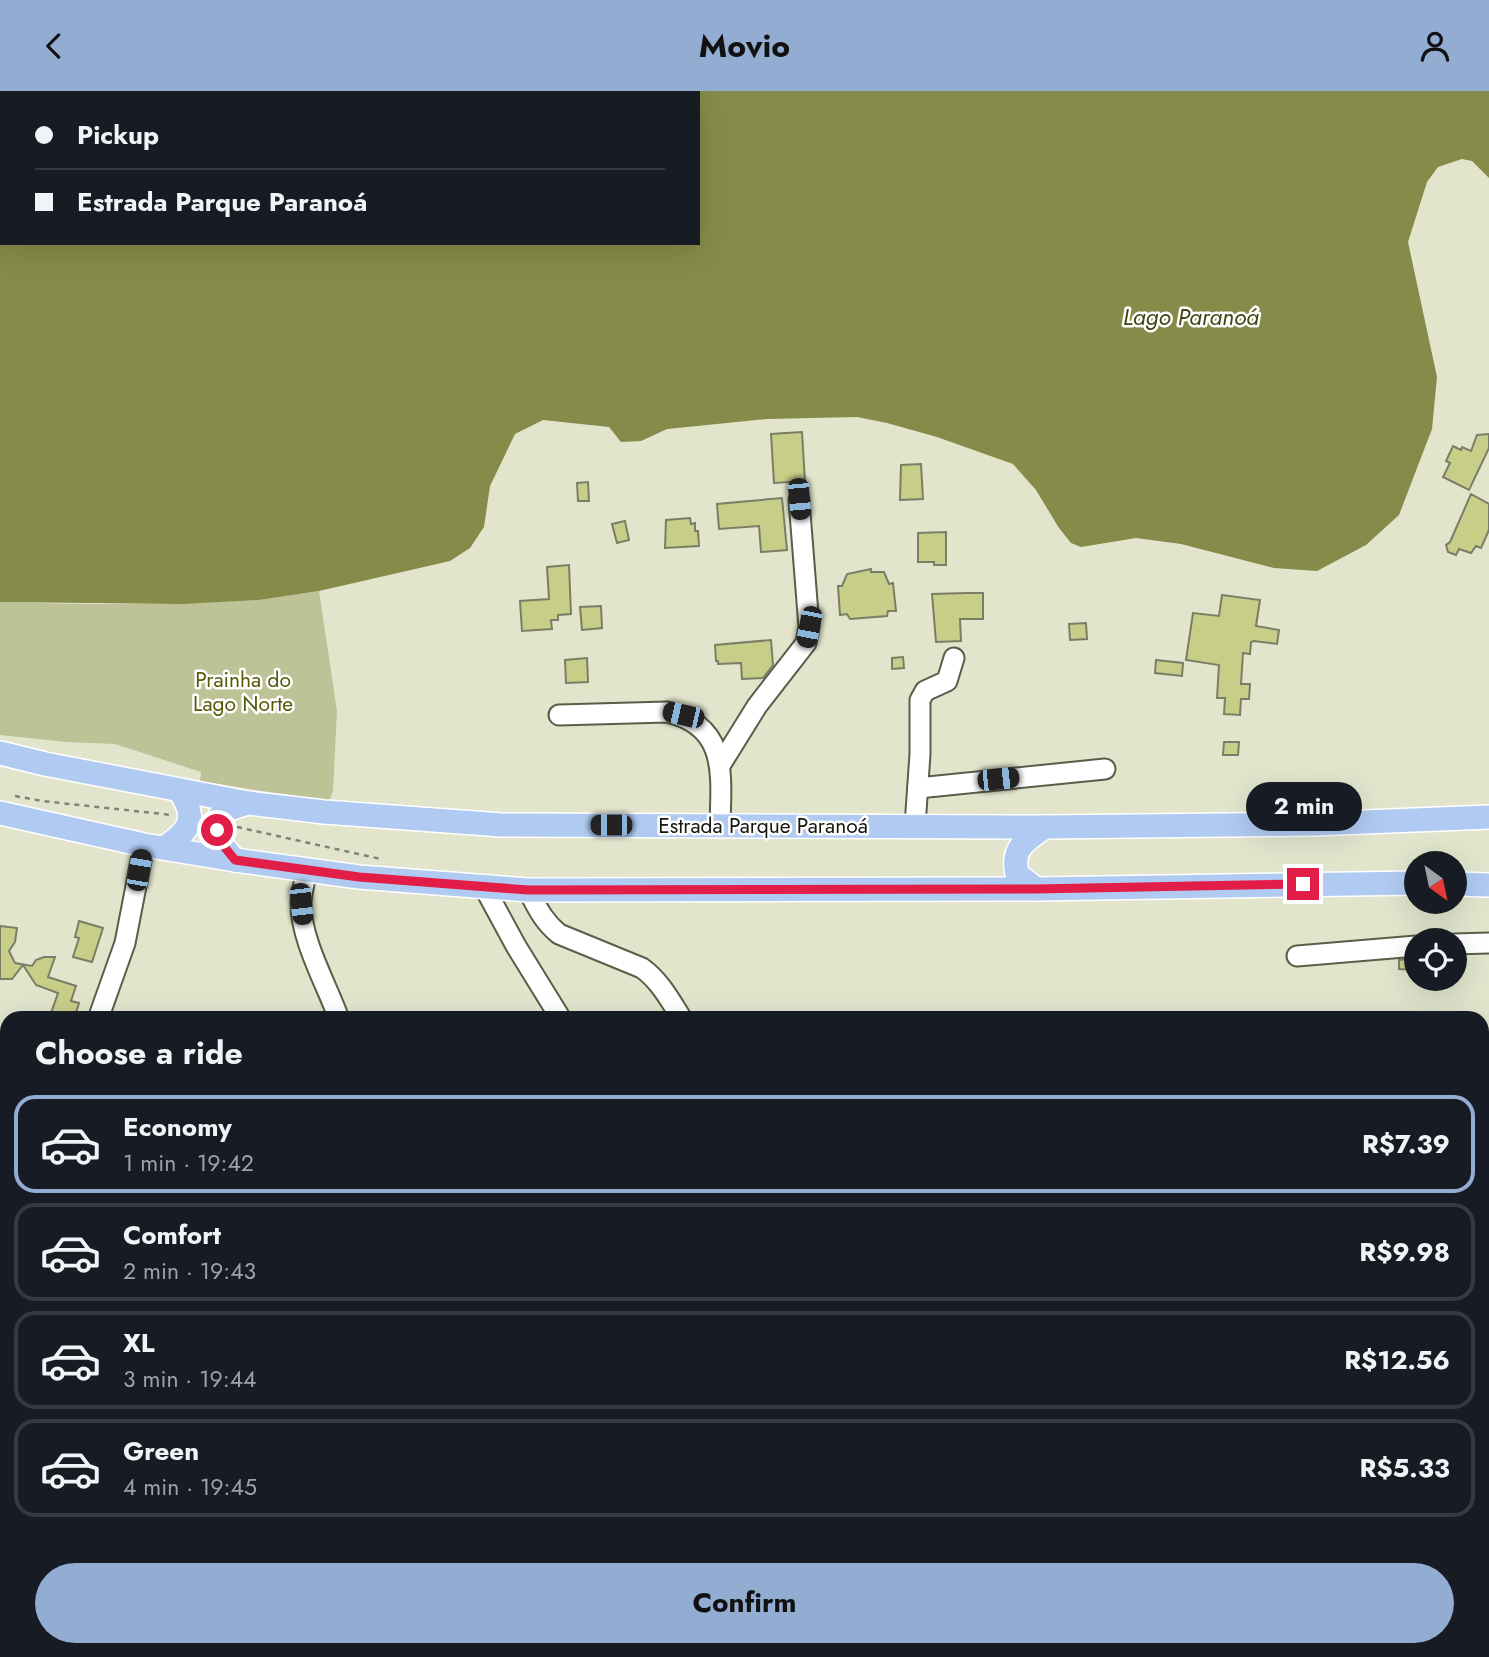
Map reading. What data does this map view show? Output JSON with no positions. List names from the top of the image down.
{
  "streets": {
    "main road": ["Estrada Parque Paranoá"]
  },
  "water": ["Lago Paranoá"],
  "parks": ["Prainha do Lago Norte"],
  "north": "bottom right",
  "page": {
    "header": "Movio",
    "banner": ["Pickup", "Estrada Parque Paranoá"],
    "bubble": "2 min",
    "heading": "Choose a ride",
    "list": [
      {
        "name": "Economy",
        "note": "1 min · 19:42",
        "value": "R$7.39"
      },
      {
        "name": "Comfort",
        "note": "2 min · 19:43",
        "value": "R$9.98"
      },
      {
        "name": "XL",
        "note": "3 min · 19:44",
        "value": "R$12.56"
      },
      {
        "name": "Green",
        "note": "4 min · 19:45",
        "value": "R$5.33"
      }
    ],
    "buttons": "Confirm"
  }
}
